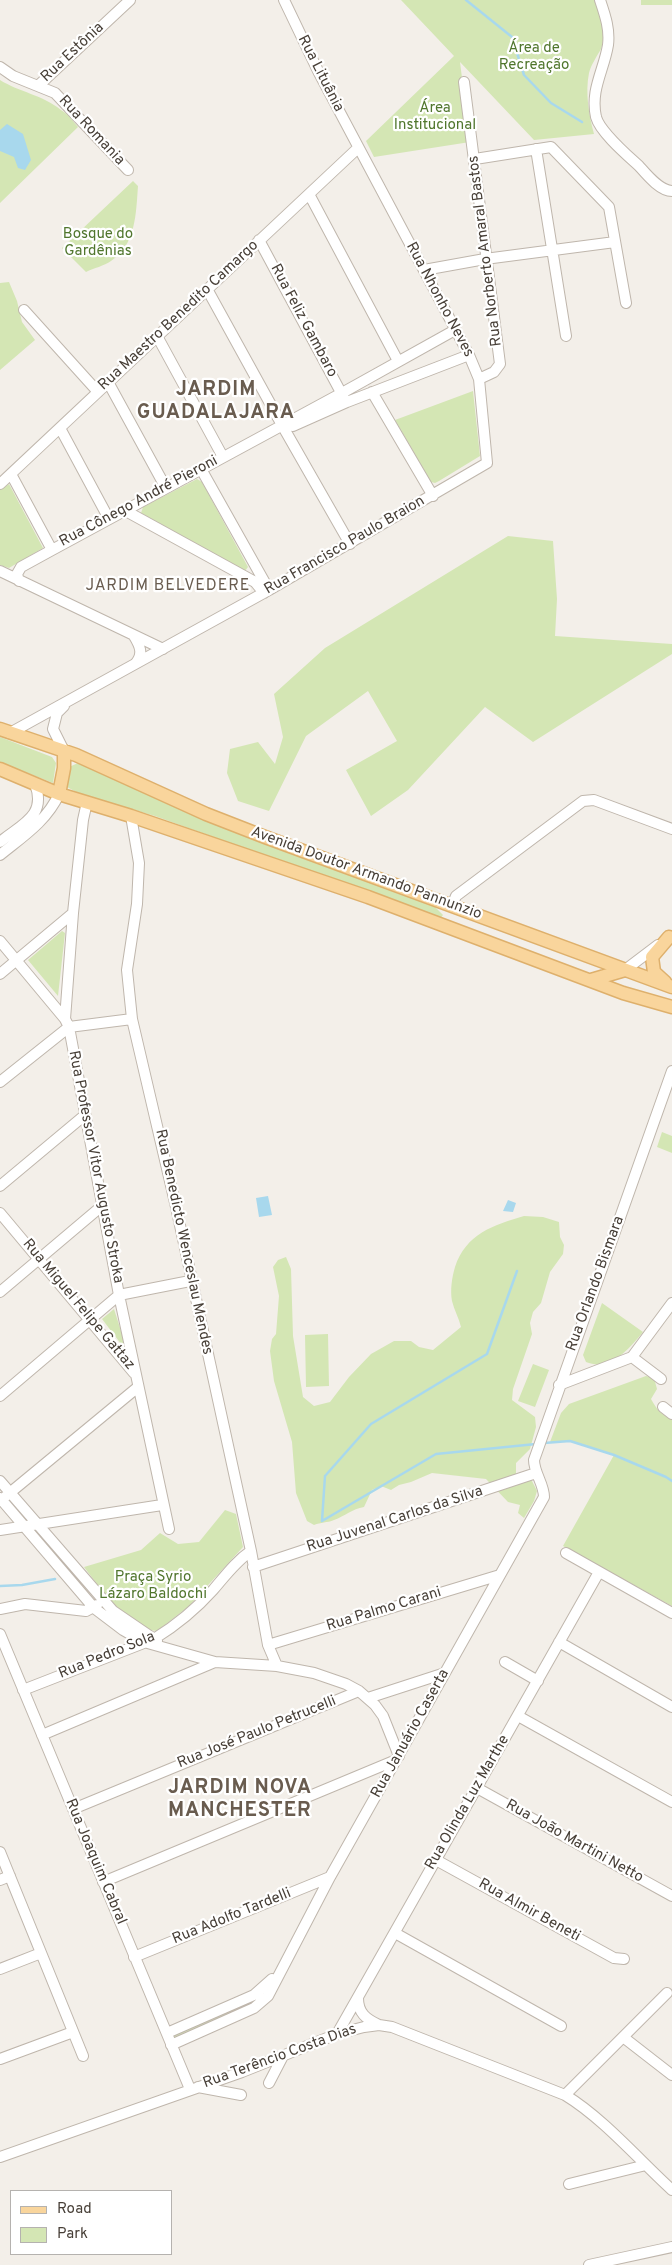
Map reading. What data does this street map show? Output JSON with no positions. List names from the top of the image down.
{
  "streets": {
    "main road": ["Avenida Doutor Armando Pannunzio"],
    "street": [
      "Rua Estônia",
      "Rua Lituânia",
      "Rua Romania",
      "Rua Norberto Amaral Bastos",
      "Rua Nhonho Neves",
      "Rua Maestro Benedito Camargo",
      "Rua Feliz Gambaro",
      "Rua Cônego André Pieroni",
      "Rua Francisco Paulo Braion",
      "Rua Professor Vitor Augusto Stroka",
      "Rua Benedicto Wenceslau Mendes",
      "Rua Orlando Bismara",
      "Rua Miguel Felipe Gattaz",
      "Rua Juvenal Carlos da Silva",
      "Rua Palmo Carani",
      "Rua Pedro Sola",
      "Rua José Paulo Petrucelli",
      "Rua Januário Caserta",
      "Rua Olinda Luz Marthe",
      "Rua João Martini Netto",
      "Rua Joaquim Cabral",
      "Rua Almir Beneti",
      "Rua Adolfo Tardelli",
      "Rua Terêncio Costa Dias"
    ]
  },
  "crossings": [
    ["Rua Estônia", "Rua Romania"],
    ["Rua Lituânia", "Rua Nhonho Neves"],
    ["Rua Lituânia", "Rua Maestro Benedito Camargo"],
    ["Rua Norberto Amaral Bastos", "Rua Nhonho Neves"],
    ["Rua Nhonho Neves", "Rua Maestro Benedito Camargo"],
    ["Rua Nhonho Neves", "Rua Cônego André Pieroni"],
    ["Rua Nhonho Neves", "Rua Francisco Paulo Braion"],
    ["Rua Maestro Benedito Camargo", "Rua Feliz Gambaro"],
    ["Rua Feliz Gambaro", "Rua Cônego André Pieroni"],
    ["Rua Francisco Paulo Braion", "Avenida Doutor Armando Pannunzio"],
    ["Avenida Doutor Armando Pannunzio", "Rua Professor Vitor Augusto Stroka"],
    ["Avenida Doutor Armando Pannunzio", "Rua Benedicto Wenceslau Mendes"],
    ["Rua Professor Vitor Augusto Stroka", "Rua Miguel Felipe Gattaz"],
    ["Rua Benedicto Wenceslau Mendes", "Rua Juvenal Carlos da Silva"],
    ["Rua Benedicto Wenceslau Mendes", "Rua Palmo Carani"],
    ["Rua Benedicto Wenceslau Mendes", "Rua Pedro Sola"],
    ["Rua Orlando Bismara", "Rua Juvenal Carlos da Silva"],
    ["Rua Orlando Bismara", "Rua Januário Caserta"],
    ["Rua Palmo Carani", "Rua Januário Caserta"],
    ["Rua Pedro Sola", "Rua Joaquim Cabral"],
    ["Rua José Paulo Petrucelli", "Rua Joaquim Cabral"],
    ["Rua Januário Caserta", "Rua Joaquim Cabral"],
    ["Rua Januário Caserta", "Rua Adolfo Tardelli"],
    ["Rua Olinda Luz Marthe", "Rua João Martini Netto"],
    ["Rua Olinda Luz Marthe", "Rua Almir Beneti"],
    ["Rua Olinda Luz Marthe", "Rua Terêncio Costa Dias"],
    ["Rua Joaquim Cabral", "Rua Adolfo Tardelli"],
    ["Rua Joaquim Cabral", "Rua Terêncio Costa Dias"]
  ],
  "districts": ["JARDIM GUADALAJARA", "JARDIM BELVEDERE", "JARDIM NOVA MANCHESTER"],
  "parks": [
    "Área de Recreação",
    "Área Institucional",
    "Bosque do Gardênias",
    "Praça Syrio Lázaro Baldochi"
  ],
  "legend": ["Road", "Park"]
}
